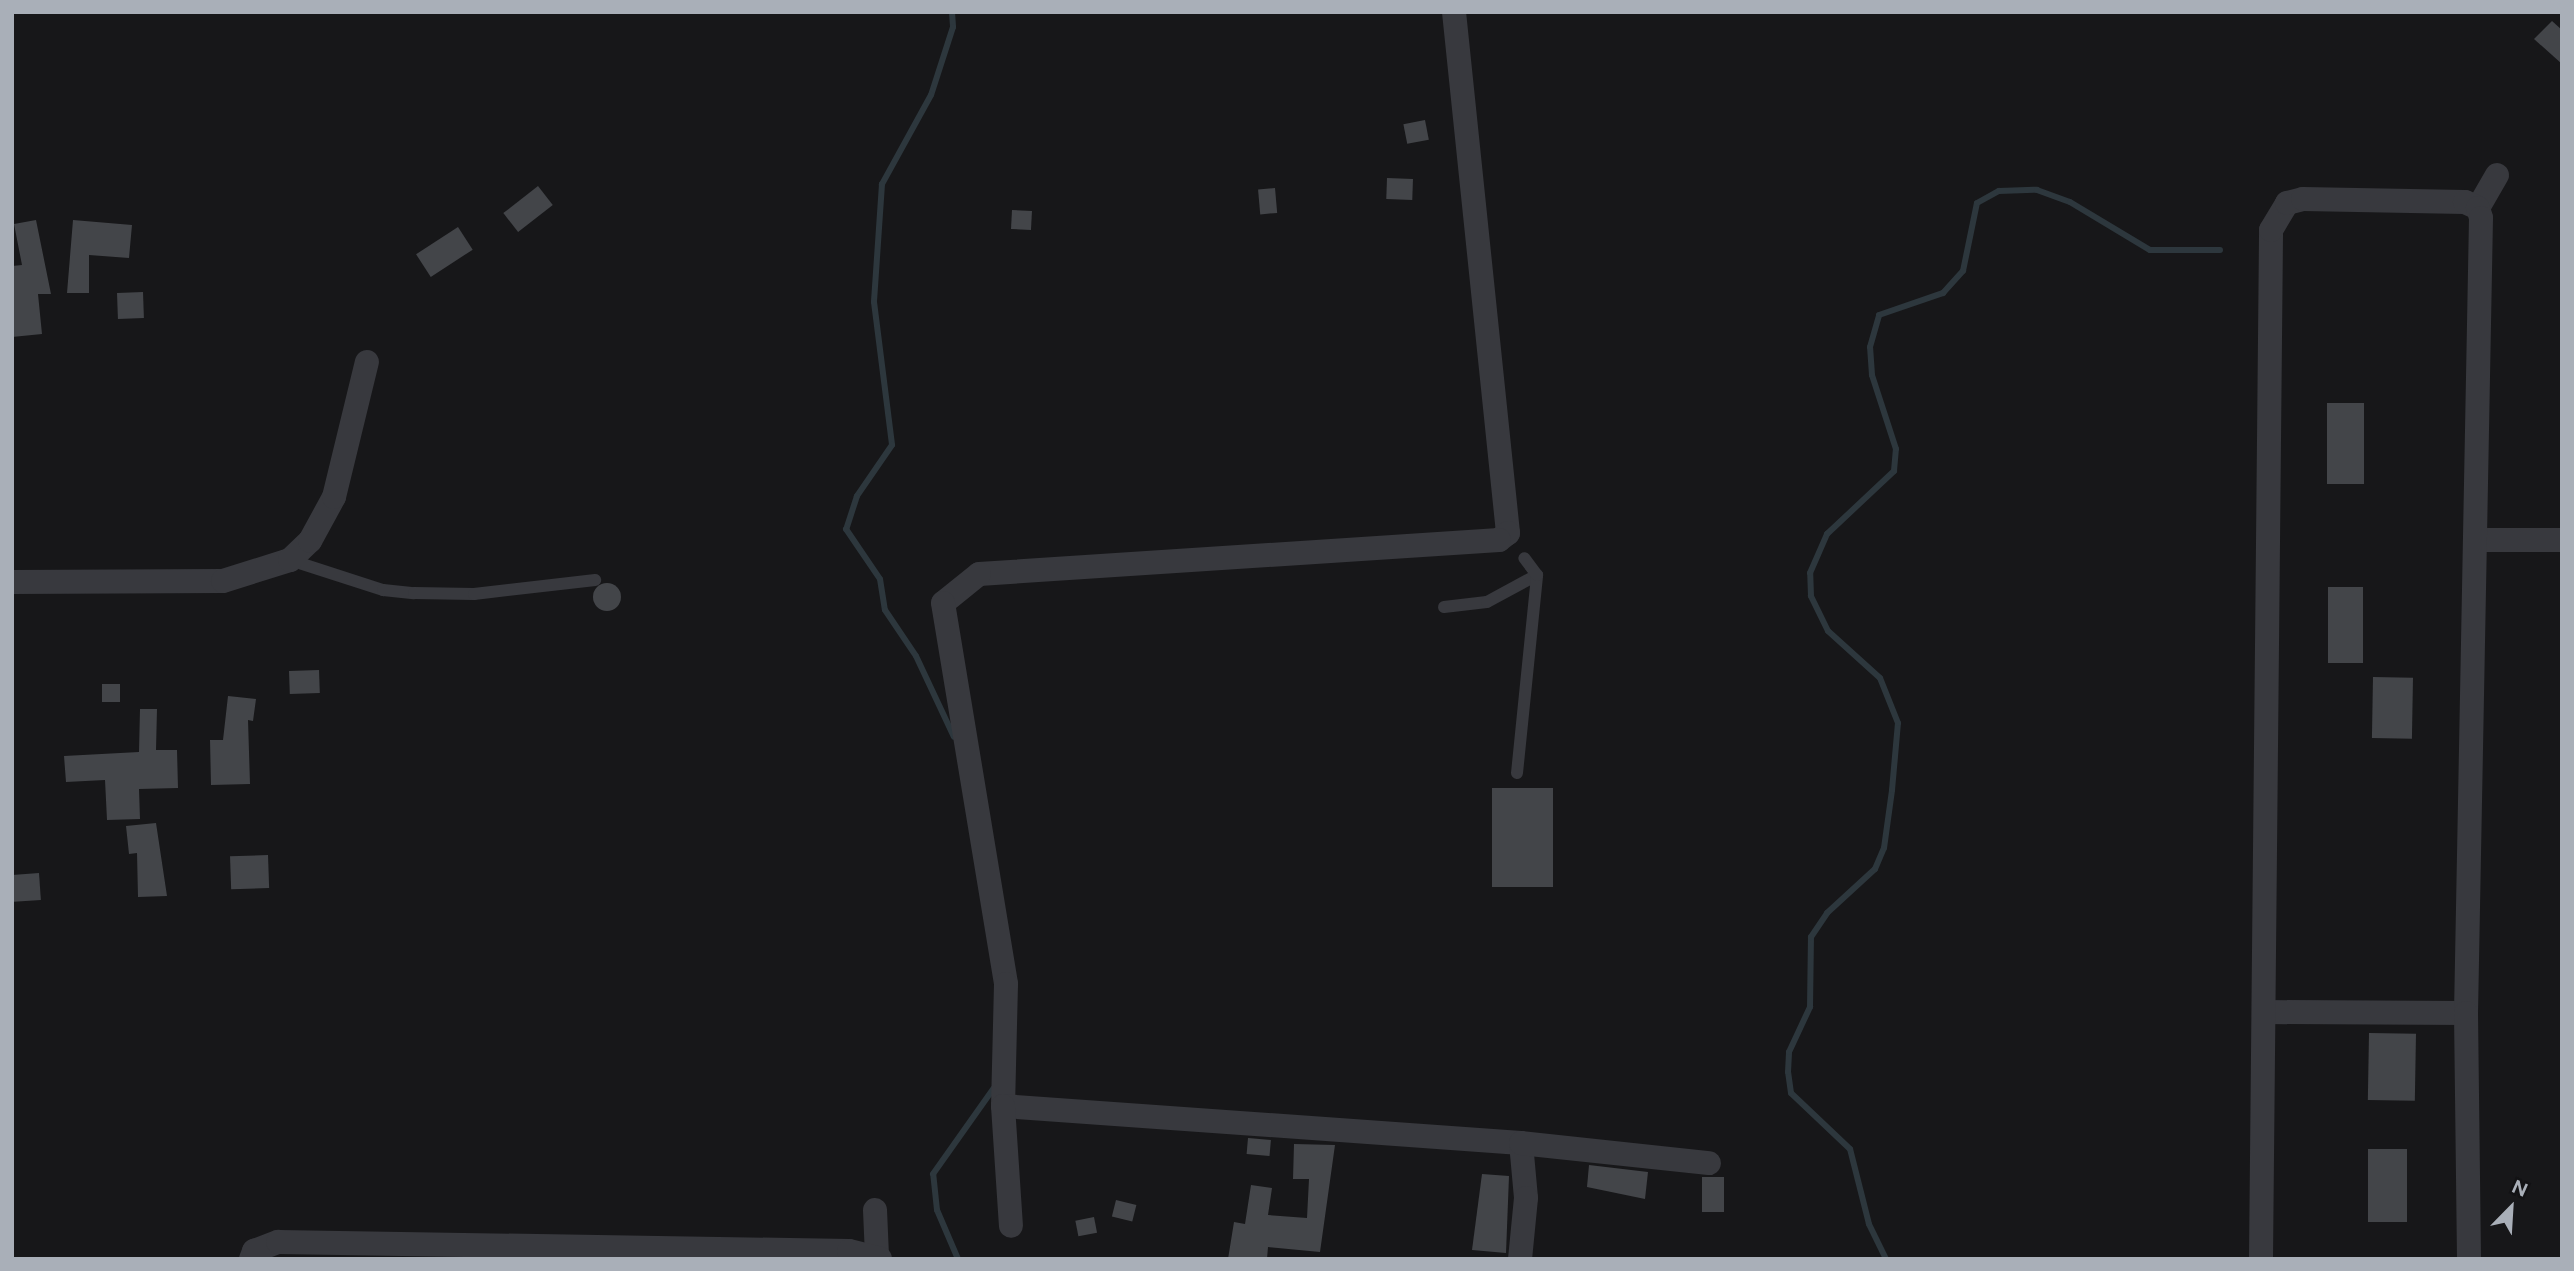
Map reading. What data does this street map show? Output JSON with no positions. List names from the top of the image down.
{
  "north": "top right"
}
